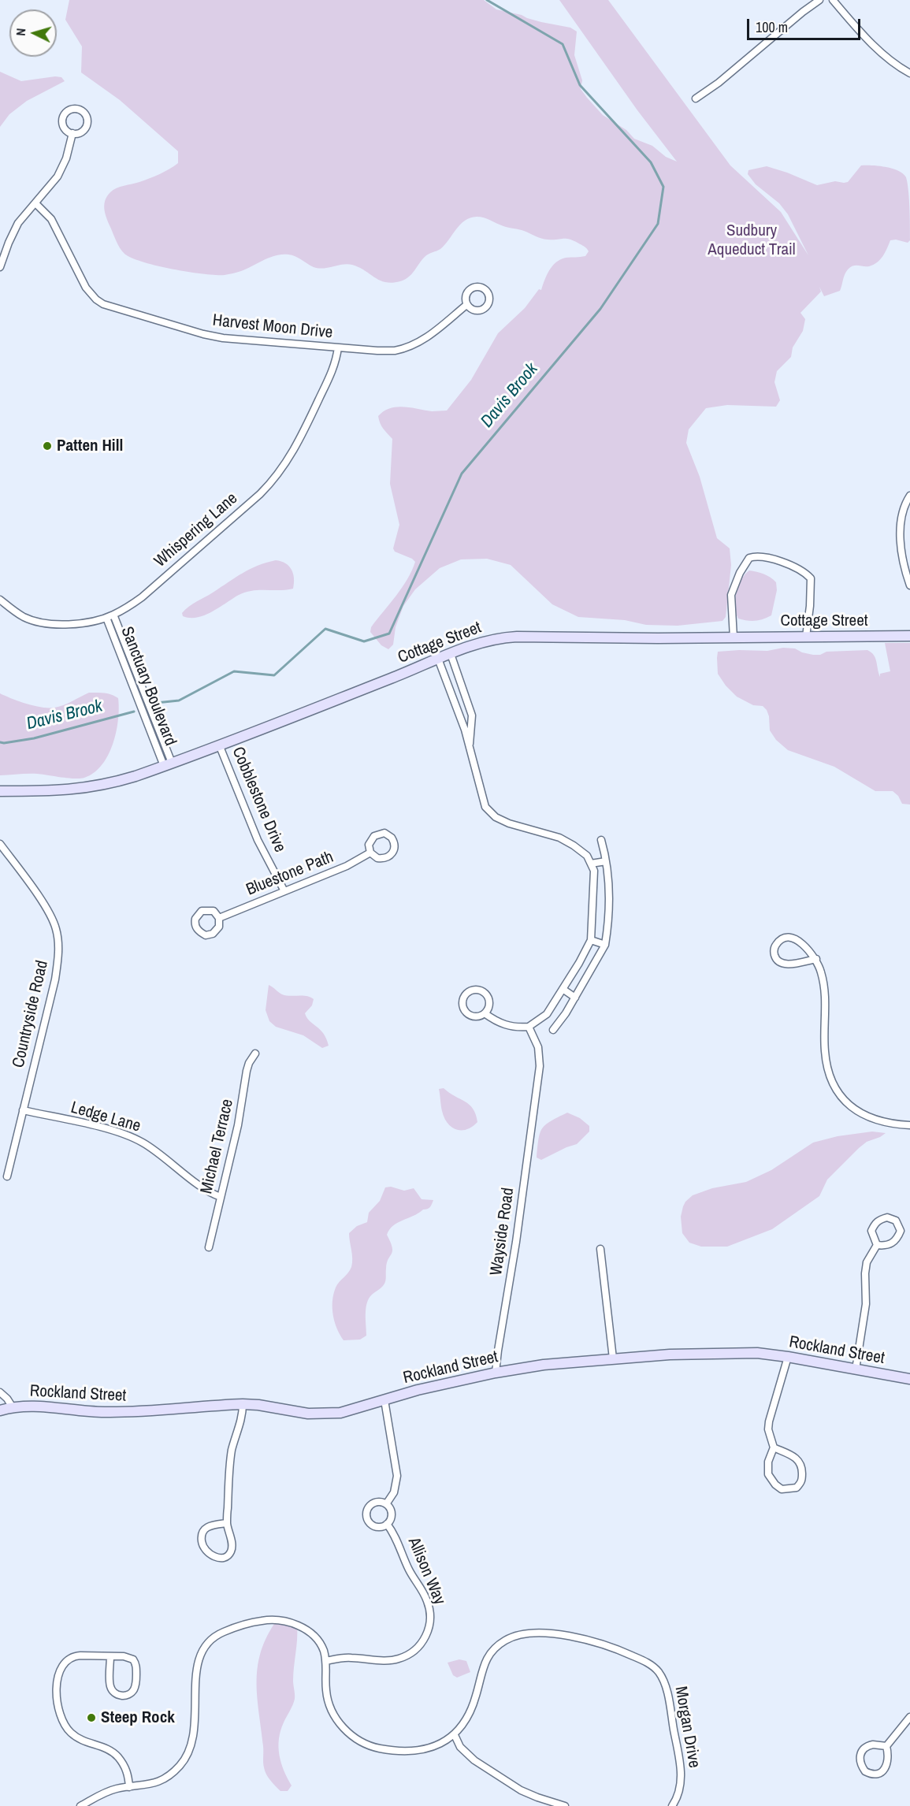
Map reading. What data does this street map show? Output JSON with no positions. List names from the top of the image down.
{
  "streets": {
    "street": [
      "Harvest Moon Drive",
      "Whispering Lane",
      "Cottage Street",
      "Sanctuary Boulevard",
      "Cobblestone Drive",
      "Bluestone Path",
      "Countryside Road",
      "Ledge Lane",
      "Michael Terrace",
      "Wayside Road",
      "Rockland Street",
      "Allison Way",
      "Morgan Drive"
    ]
  },
  "crossings": [
    ["Harvest Moon Drive", "Whispering Lane"],
    ["Whispering Lane", "Sanctuary Boulevard"],
    ["Cottage Street", "Sanctuary Boulevard"],
    ["Cottage Street", "Cobblestone Drive"],
    ["Cobblestone Drive", "Bluestone Path"],
    ["Countryside Road", "Ledge Lane"],
    ["Ledge Lane", "Michael Terrace"],
    ["Wayside Road", "Rockland Street"],
    ["Rockland Street", "Allison Way"],
    ["Allison Way", "Morgan Drive"]
  ],
  "water": ["Davis Brook"],
  "parks": ["Sudbury Aqueduct Trail"],
  "places": ["Patten Hill", "Steep Rock"],
  "scale_bar": "100 m",
  "north": "left"
}
